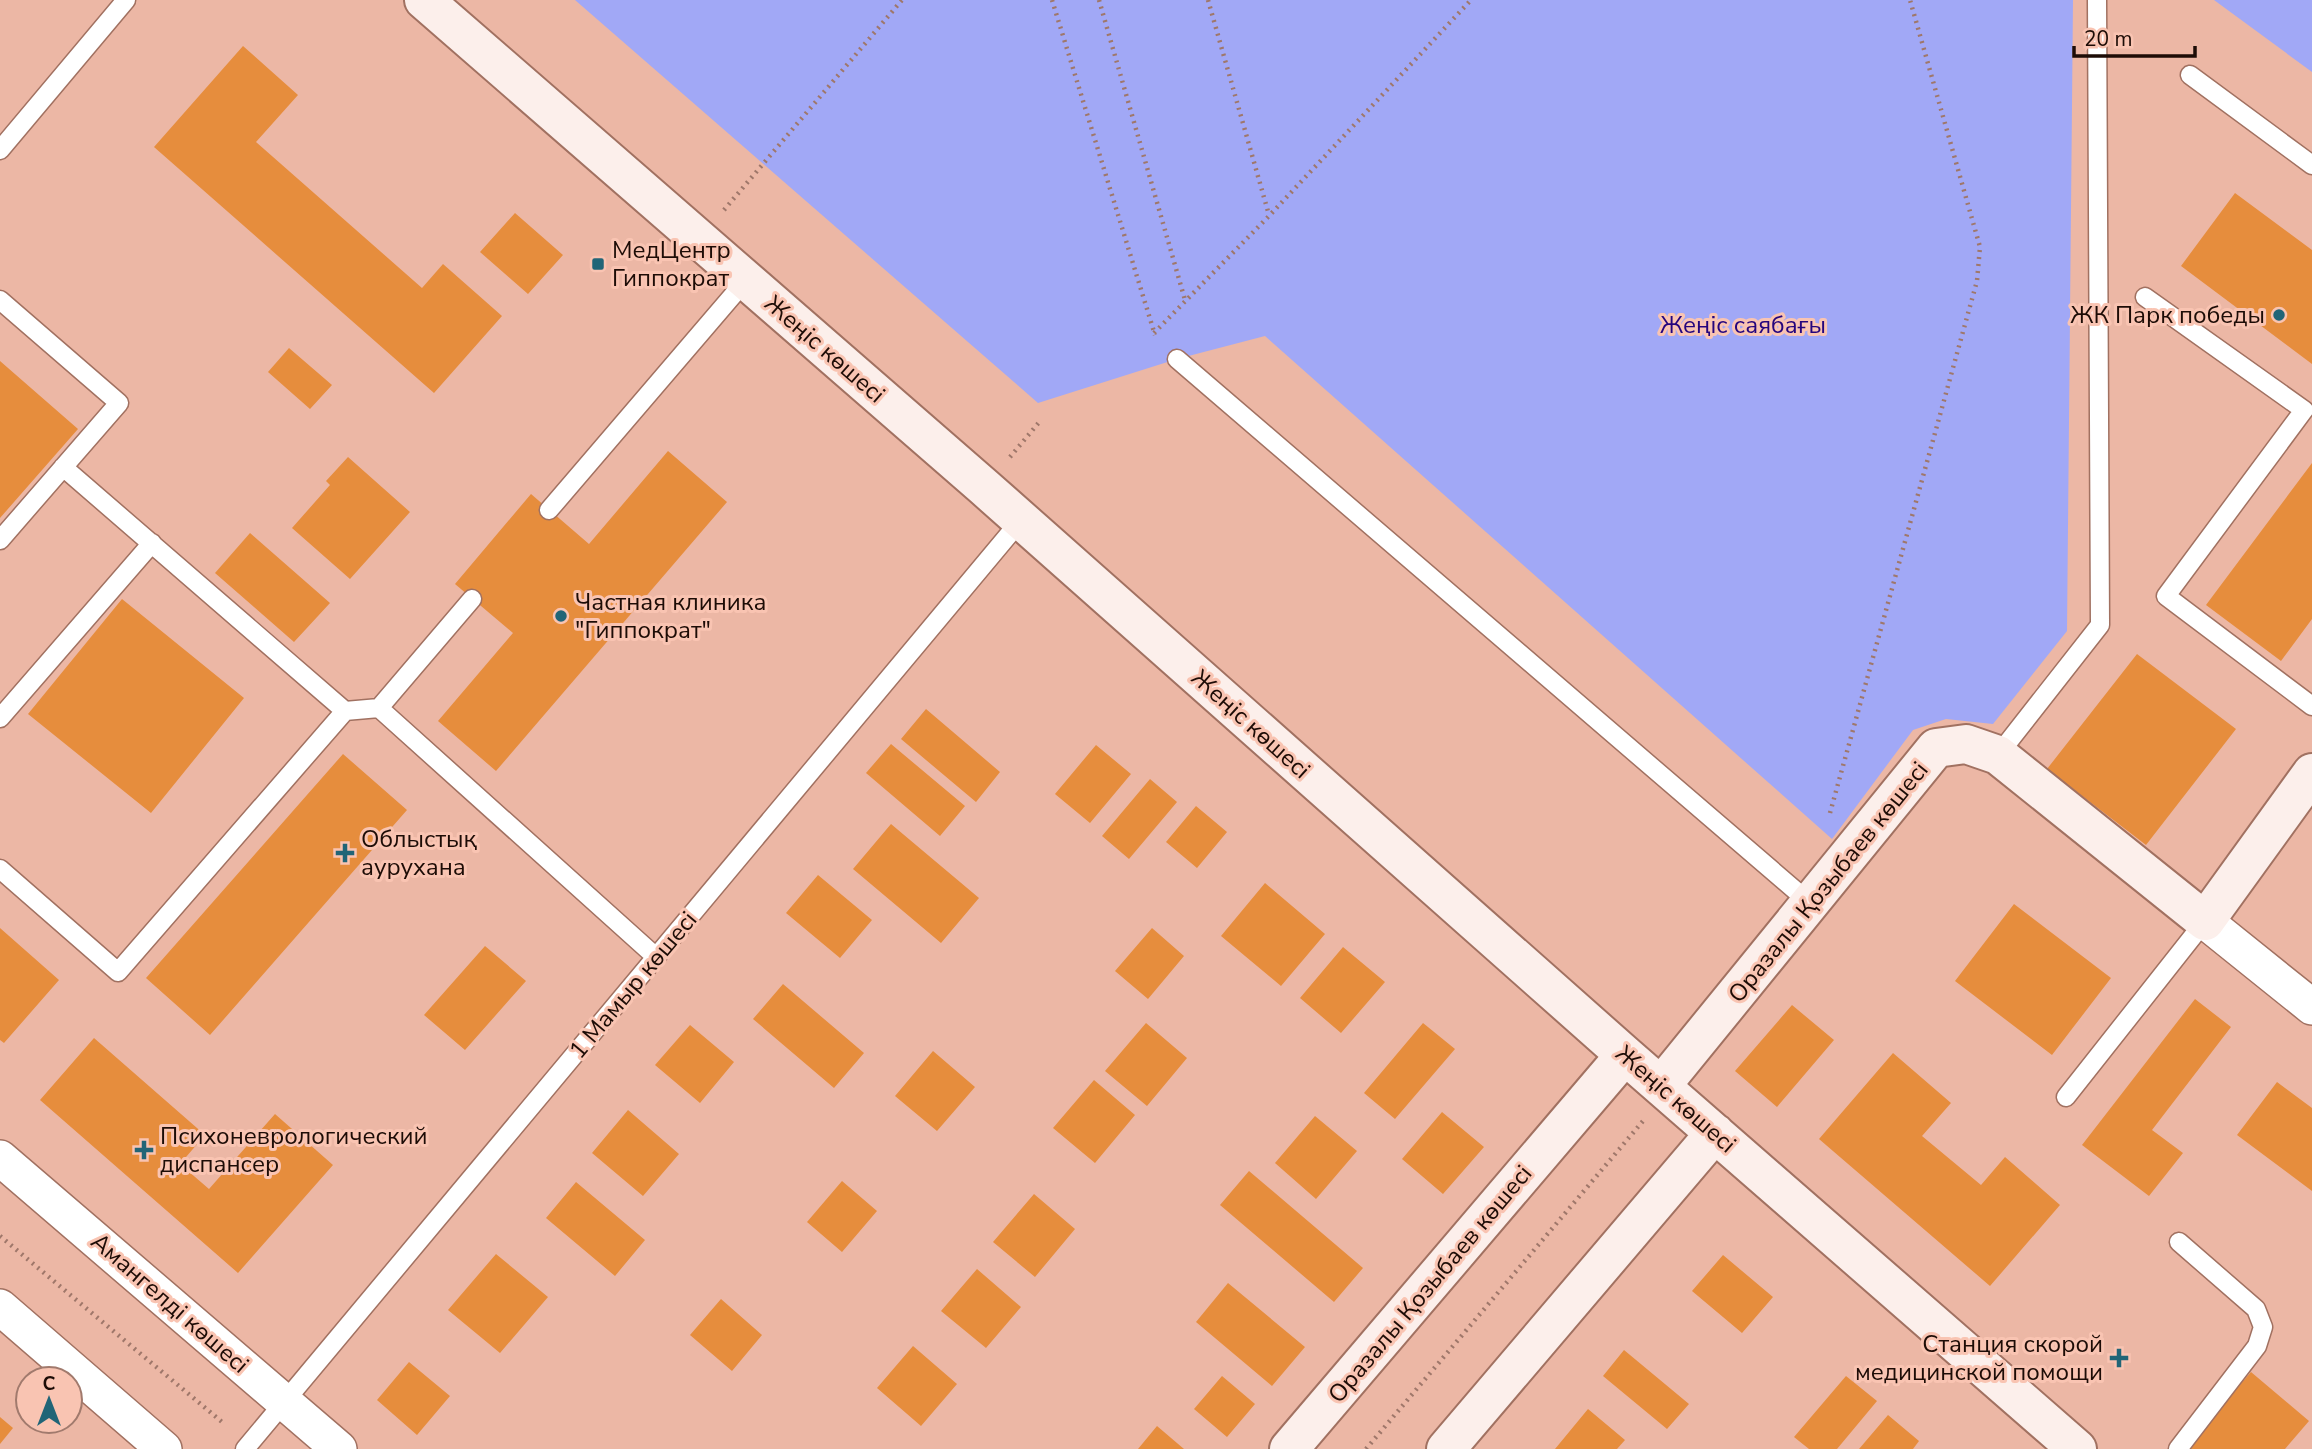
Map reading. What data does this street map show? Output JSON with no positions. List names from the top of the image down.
{
  "streets": {
    "street": ["Жеңіс көшесі", "Оразалы Қозыбаев көшесі", "Амангелді көшесі"],
    "lane": ["1 Мамыр көшесі"]
  },
  "crossings": [
    ["Жеңіс көшесі", "Оразалы Қозыбаев көшесі"],
    ["Жеңіс көшесі", "1 Мамыр көшесі"],
    ["1 Мамыр көшесі", "Амангелді көшесі"]
  ],
  "parks": ["Жеңіс саябағы"],
  "places": {
    "transit": ["МедЦентр Гиппократ"],
    "other": ["ЖК Парк победы", "Частная клиника \"Гиппократ\""],
    "health": ["Облыстық аурухана", "Психоневрологический диспансер", "Станция скорой медицинской помощи"]
  },
  "scale_bar": "20 m",
  "north": "top"
}
